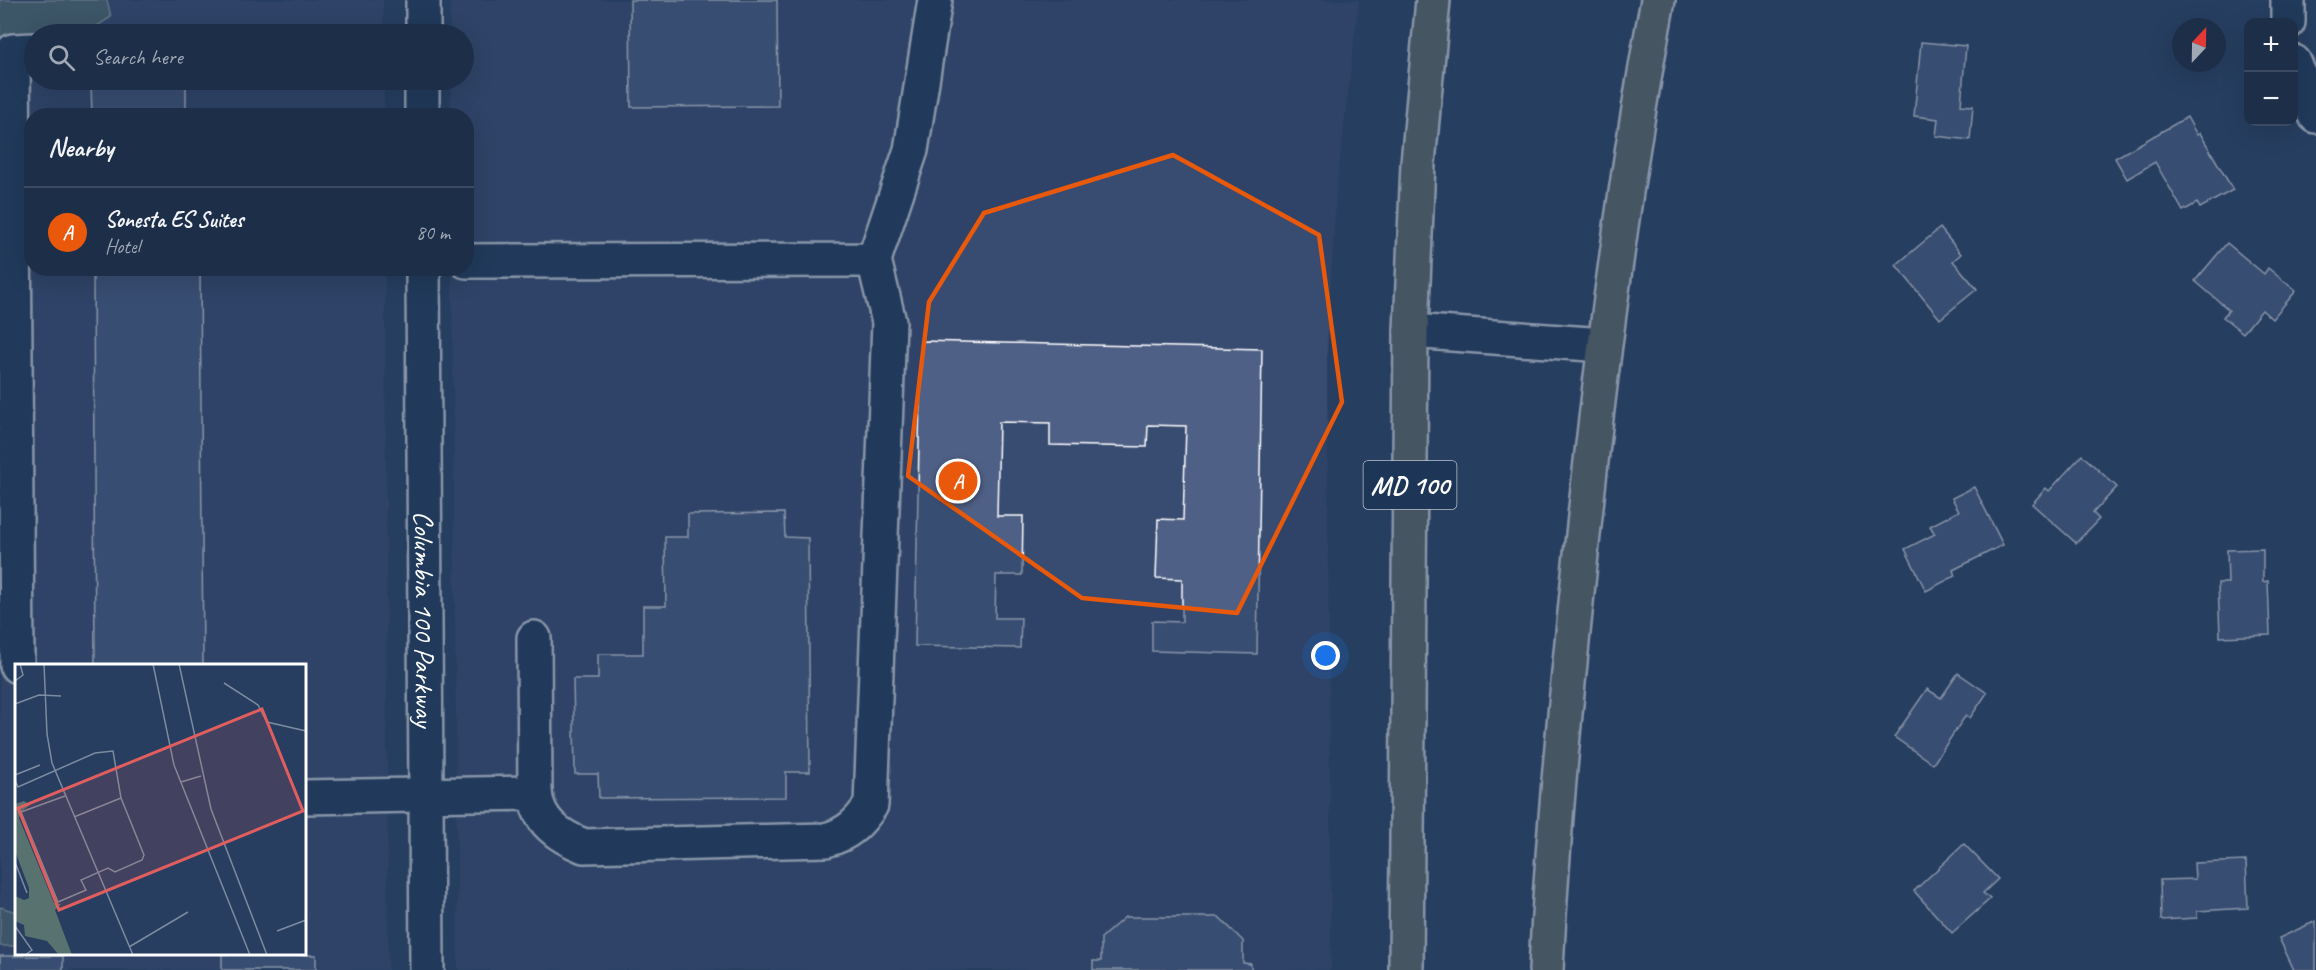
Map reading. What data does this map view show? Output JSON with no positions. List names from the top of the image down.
{
  "streets": {
    "highway": ["MD 100"],
    "street": ["Columbia 100 Parkway"]
  },
  "north": "top",
  "page": {
    "map_buttons": ["+", "−"],
    "search": "Search here",
    "heading": "Nearby",
    "list": [
      {
        "mark": "A",
        "name": "Sonesta ES Suites",
        "note": "Hotel",
        "value": "80 m"
      }
    ],
    "pins": "A"
  }
}
